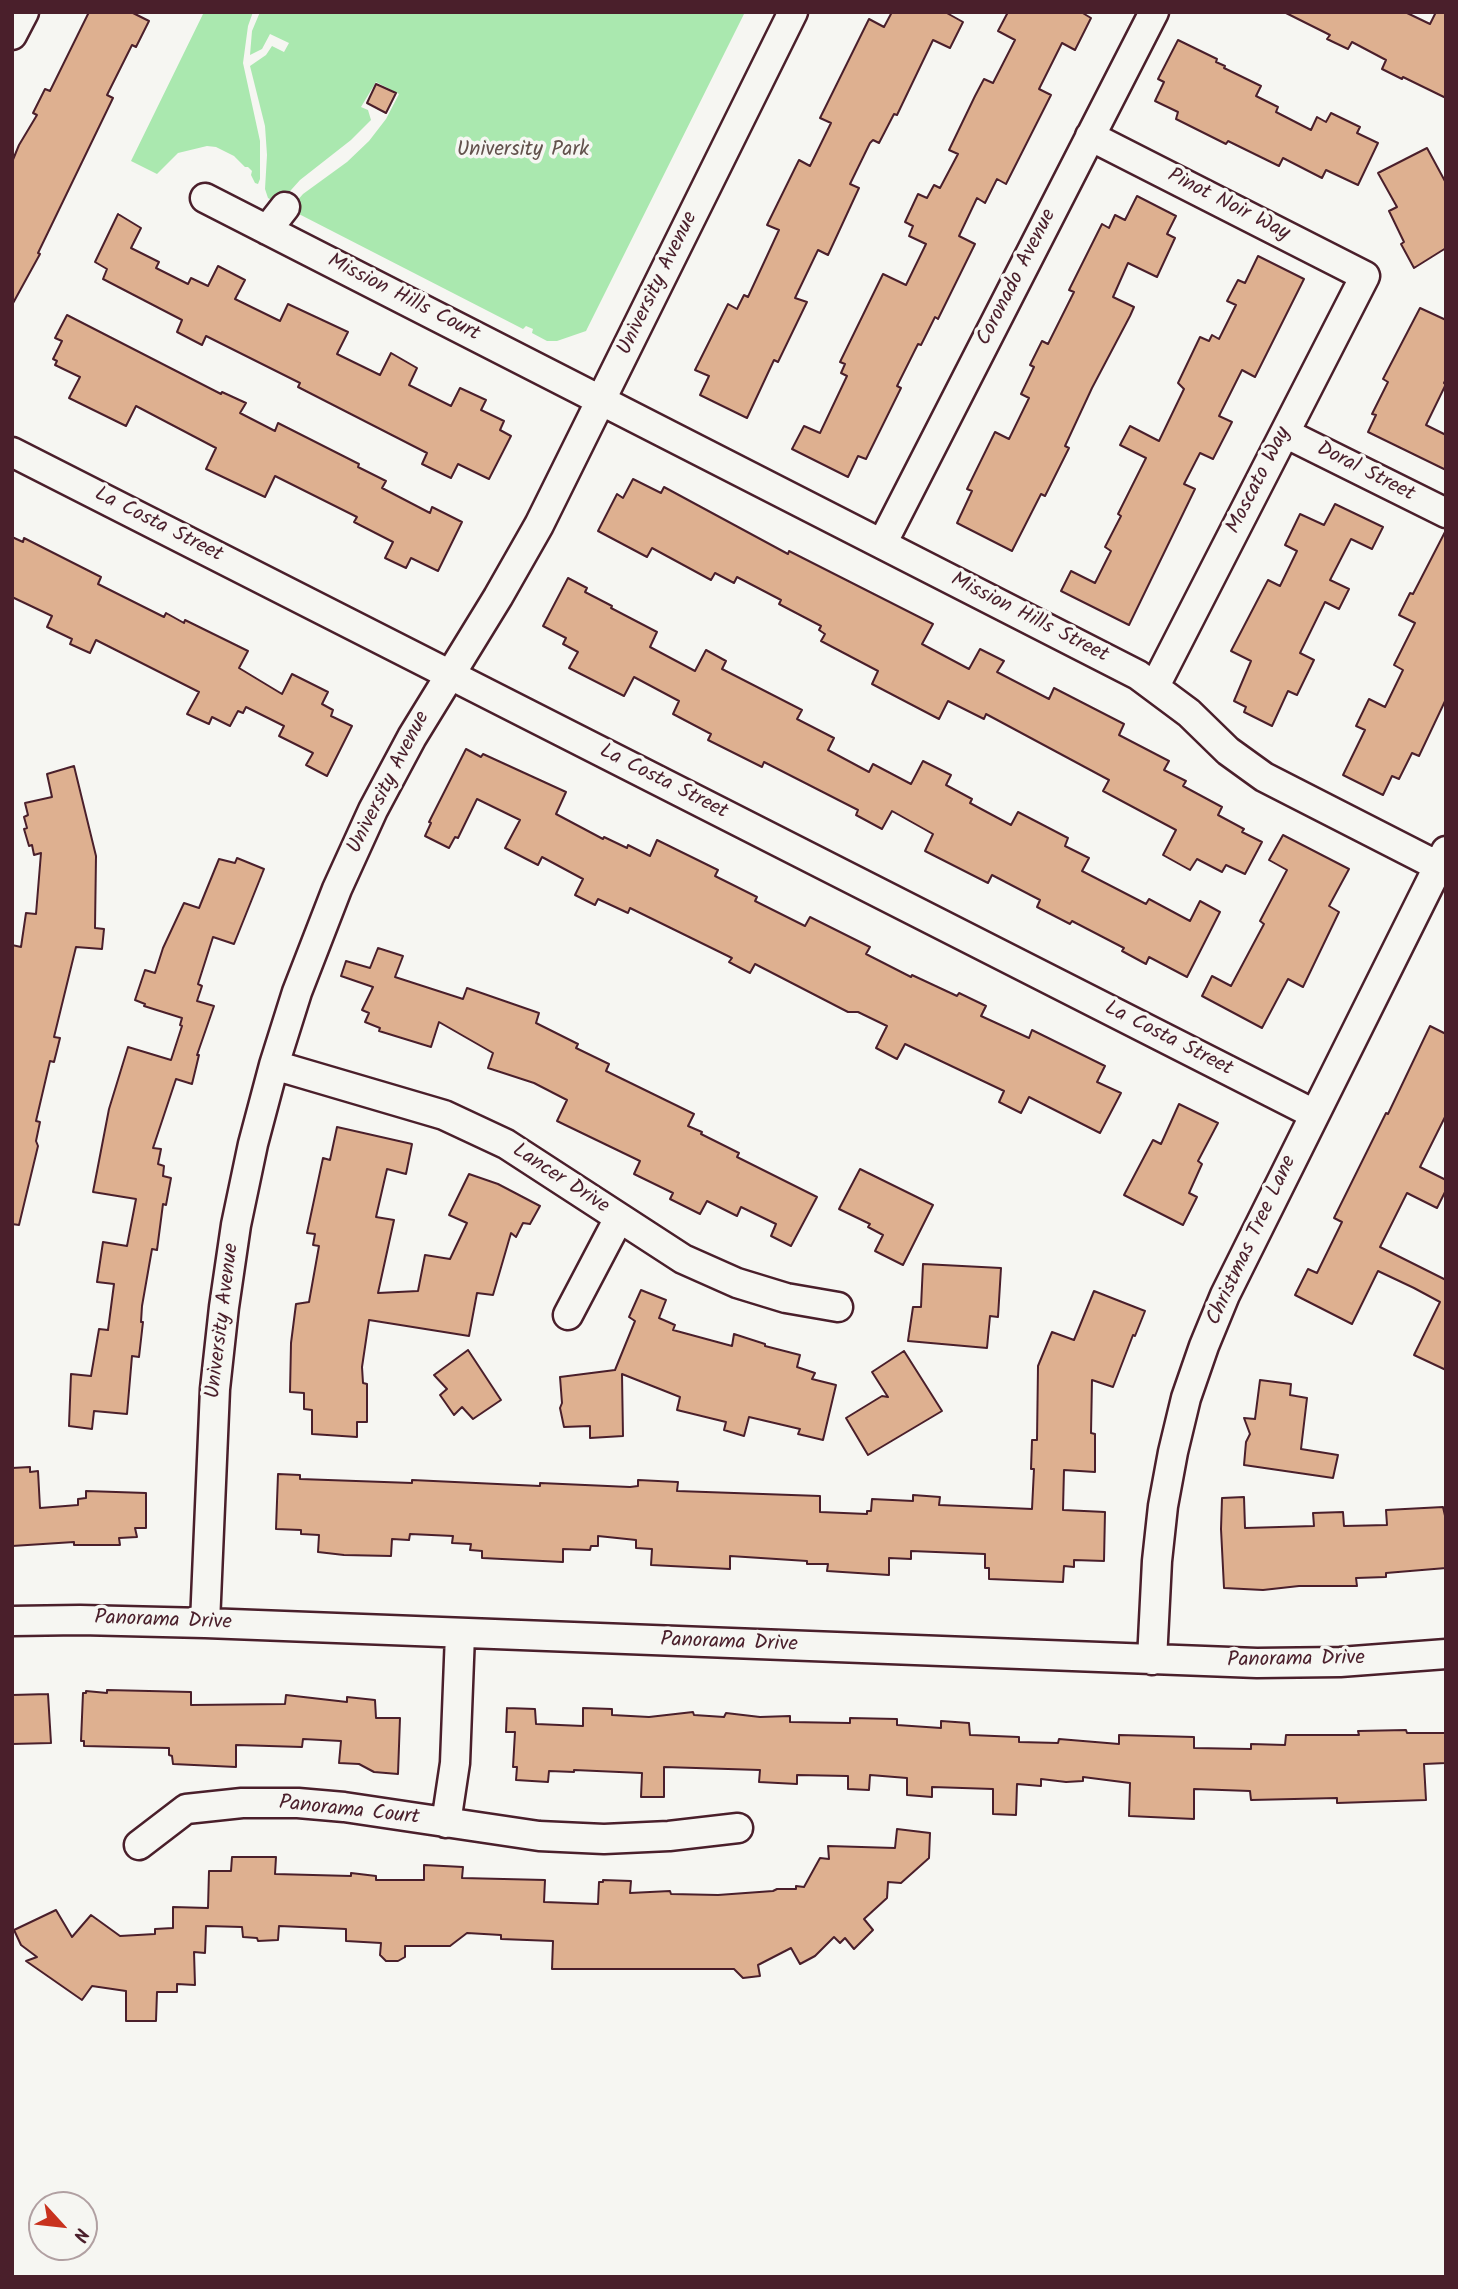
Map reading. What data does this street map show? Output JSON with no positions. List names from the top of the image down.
{
  "streets": {
    "street": [
      "Pinot Noir Way",
      "Coronado Avenue",
      "University Avenue",
      "Mission Hills Court",
      "Doral Street",
      "Moscato Way",
      "La Costa Street",
      "Mission Hills Street",
      "Lancer Drive",
      "Christmas Tree Lane",
      "Panorama Drive",
      "Panorama Court"
    ]
  },
  "crossings": [
    ["Pinot Noir Way", "Coronado Avenue"],
    ["Pinot Noir Way", "Moscato Way"],
    ["Coronado Avenue", "Mission Hills Street"],
    ["University Avenue", "Mission Hills Court"],
    ["University Avenue", "La Costa Street"],
    ["University Avenue", "Mission Hills Street"],
    ["University Avenue", "Lancer Drive"],
    ["University Avenue", "Panorama Drive"],
    ["Mission Hills Court", "Mission Hills Street"],
    ["Doral Street", "Moscato Way"],
    ["Moscato Way", "Mission Hills Street"],
    ["La Costa Street", "Christmas Tree Lane"],
    ["Mission Hills Street", "Christmas Tree Lane"],
    ["Christmas Tree Lane", "Panorama Drive"],
    ["Panorama Drive", "Panorama Court"]
  ],
  "parks": ["University Park"],
  "north": "bottom right"
}
